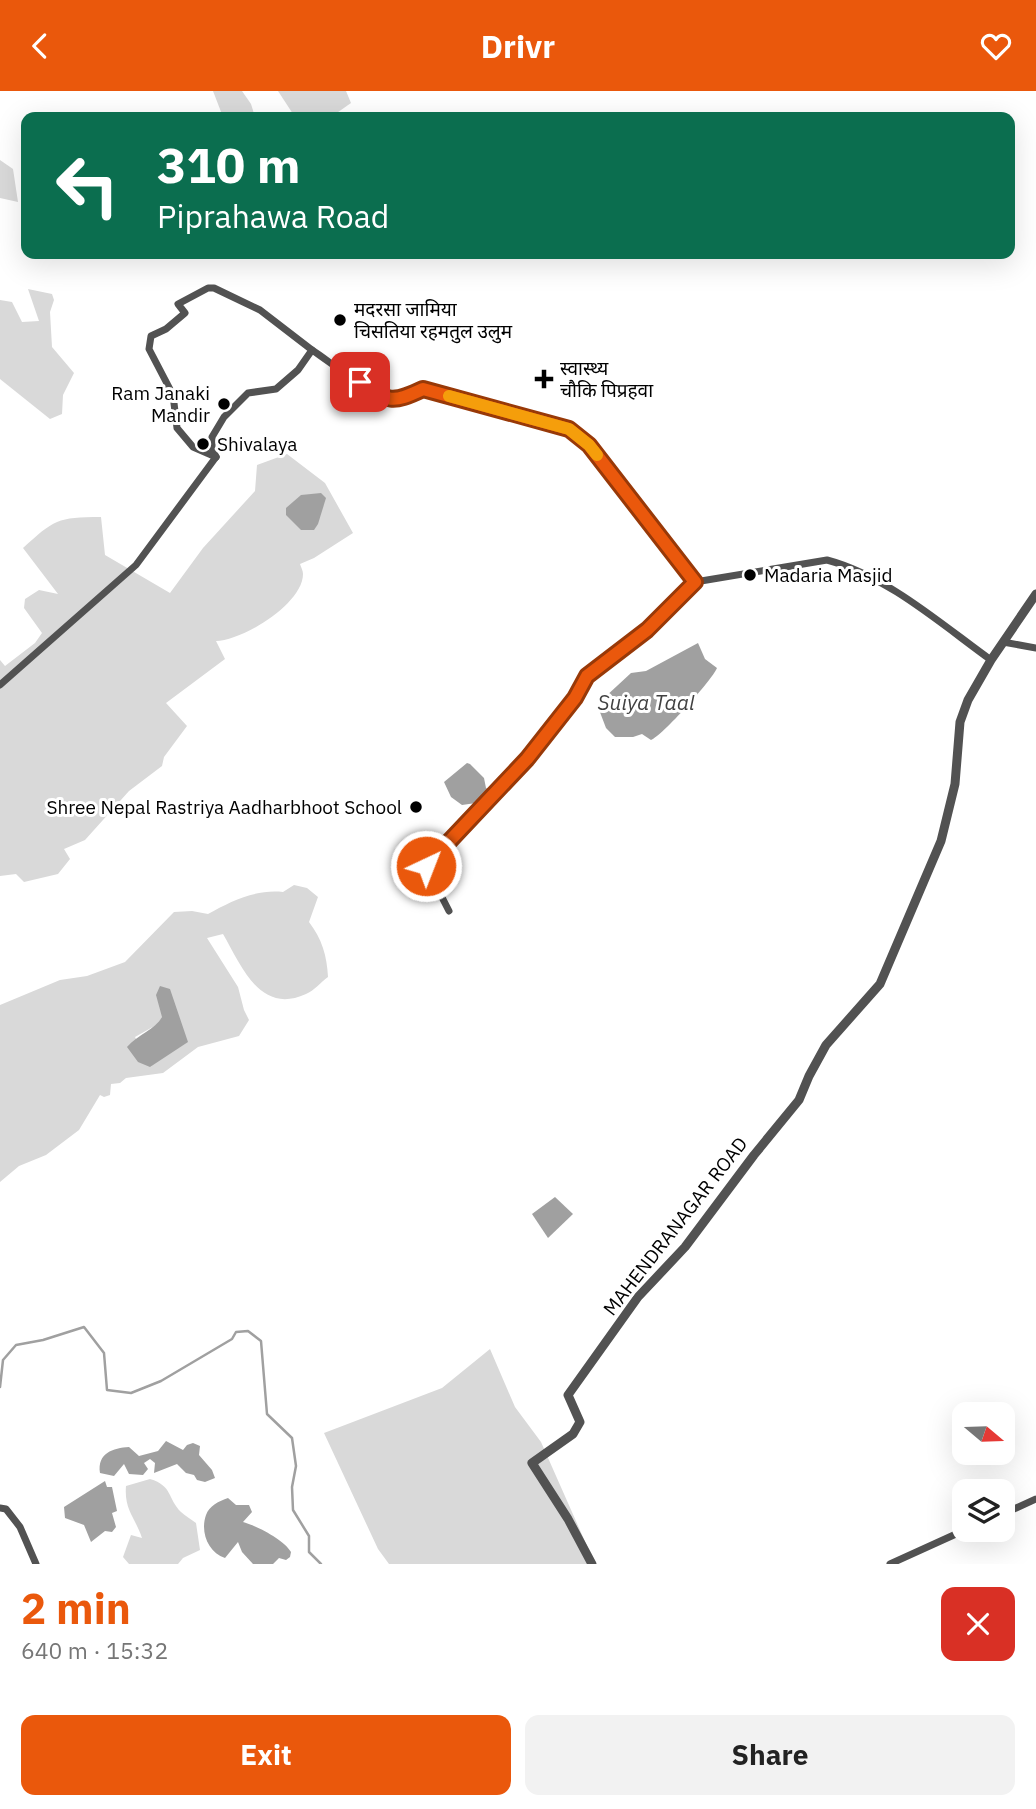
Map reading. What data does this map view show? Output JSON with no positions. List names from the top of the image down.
{
  "streets": {
    "street": ["MAHENDRANAGAR ROAD"]
  },
  "water": ["Suiya Taal"],
  "places": {
    "other": [
      "मदरसा जामिया चिसतिया रहमतुल उलुम",
      "Ram Janaki Mandir",
      "Shivalaya",
      "Madaria Masjid",
      "Shree Nepal Rastriya Aadharbhoot School"
    ],
    "health": ["स्वास्थ्य चाैकि पिप्रहवा"]
  },
  "north": "right",
  "page": {
    "header": "Drivr",
    "turn": ["310 m", "Piprahawa Road"],
    "heading": ["2 min", "640 m · 15:32"],
    "buttons": ["Exit", "Share"]
  }
}
